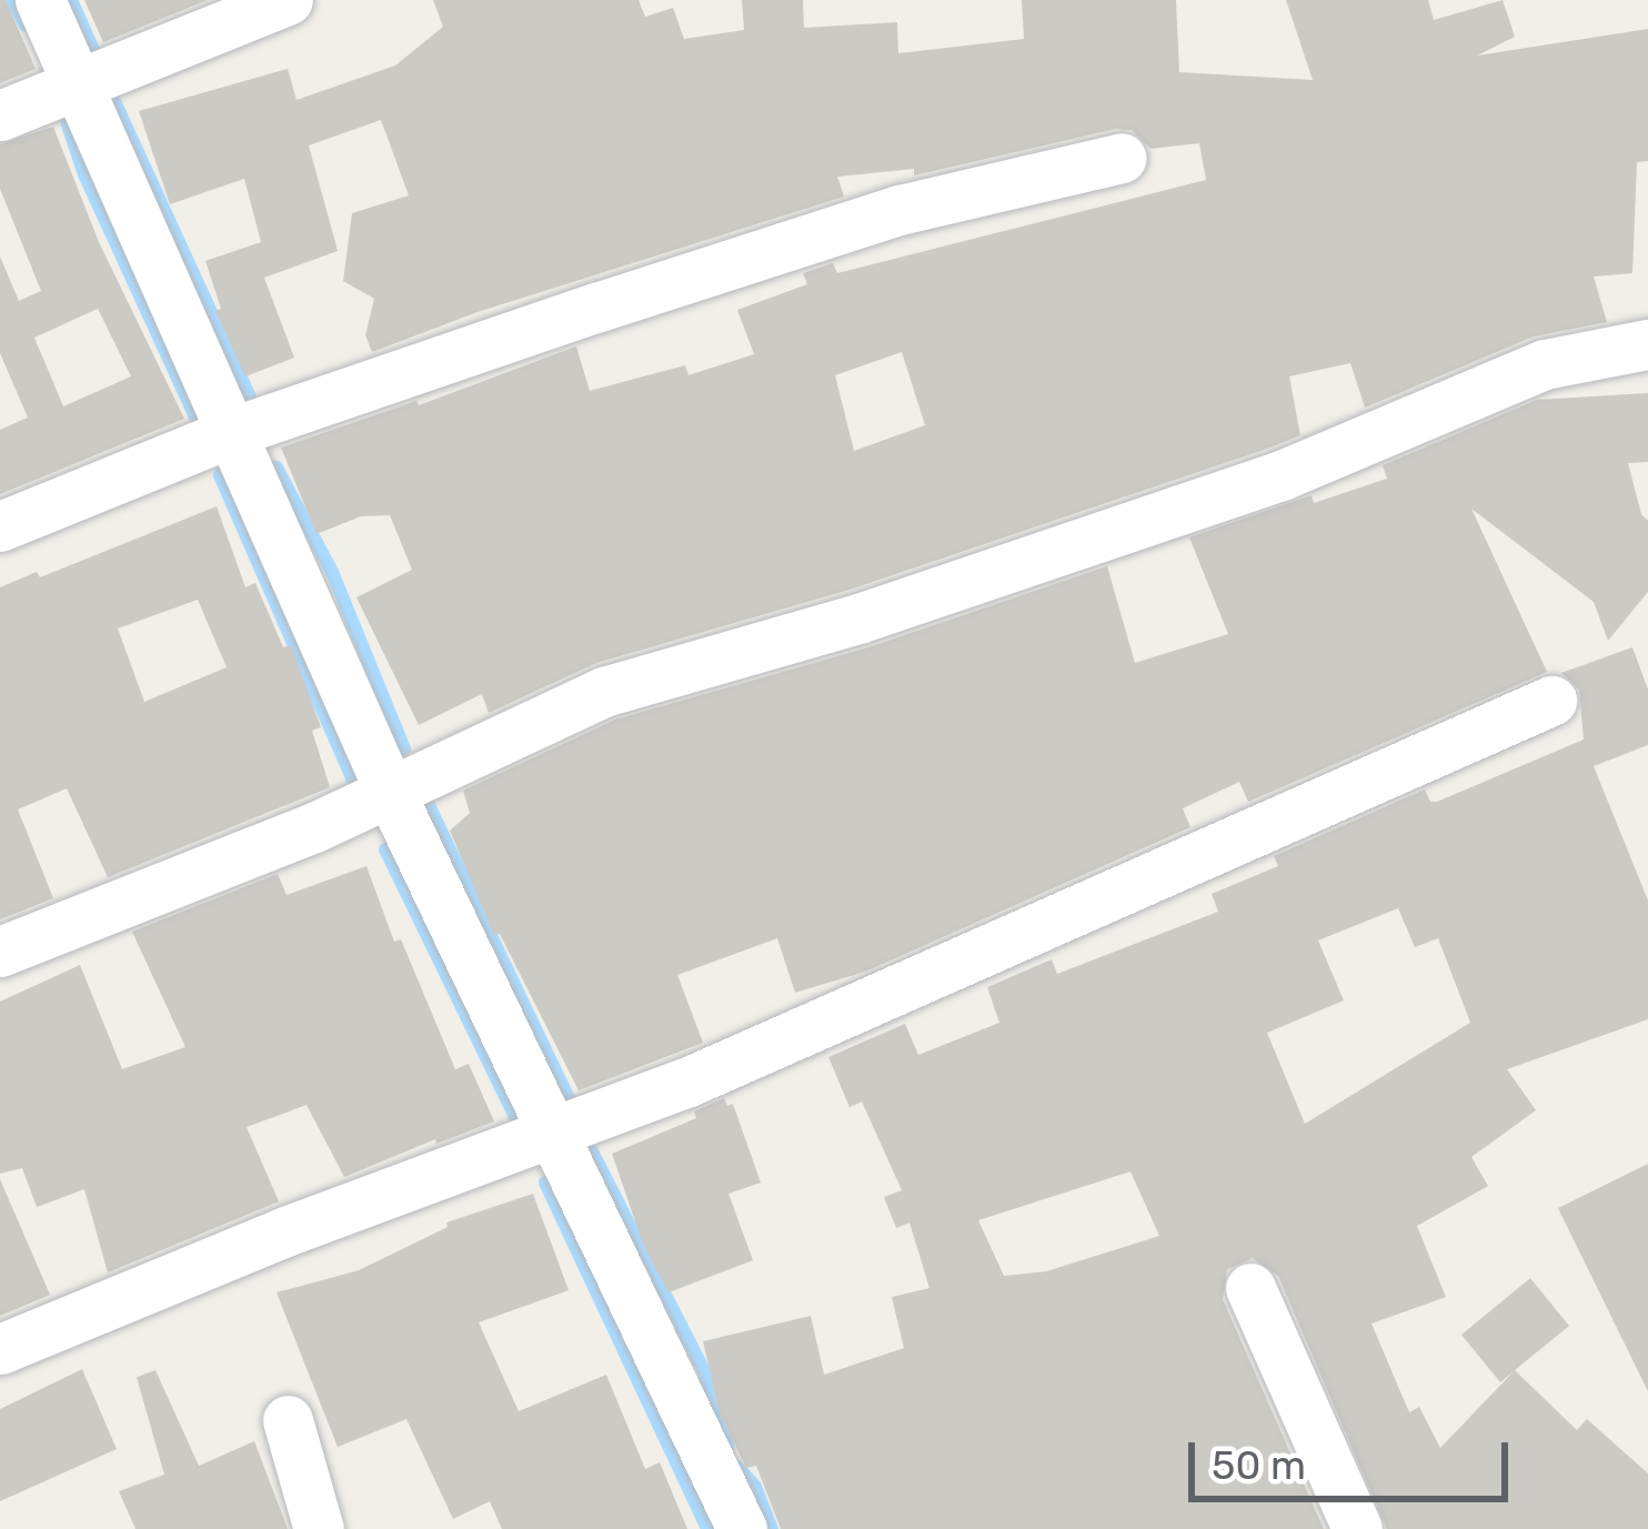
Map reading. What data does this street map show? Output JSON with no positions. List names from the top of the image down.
{
  "scale_bar": "50 m"
}
